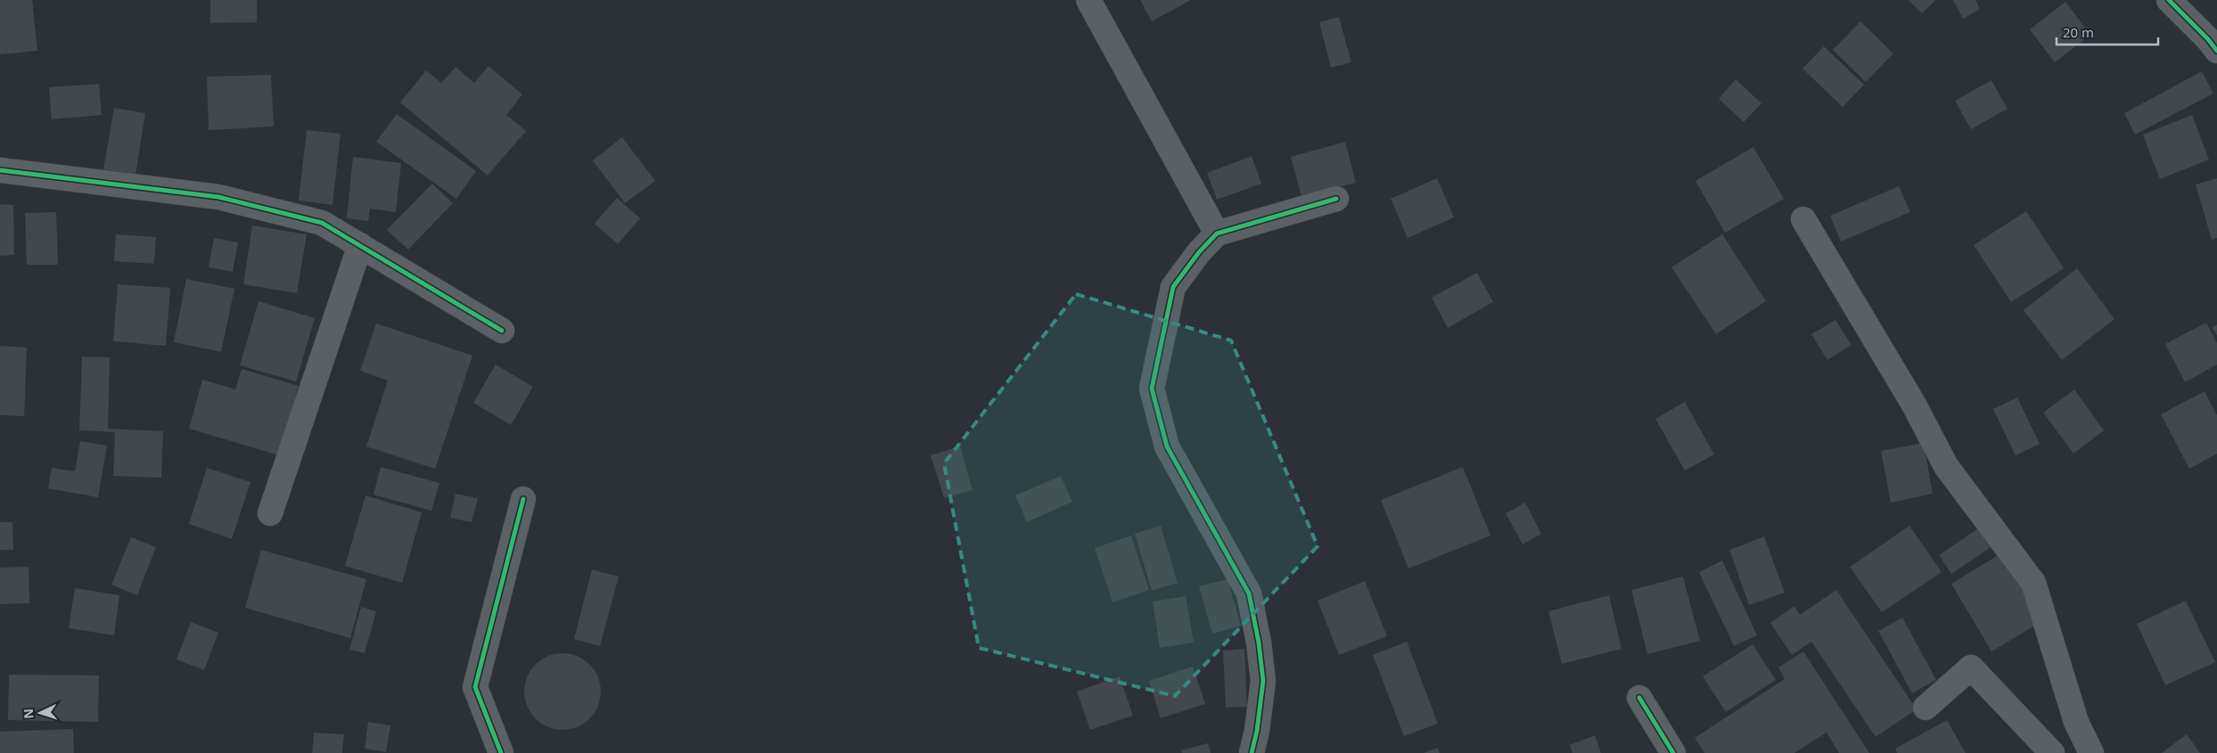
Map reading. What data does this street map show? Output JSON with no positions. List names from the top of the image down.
{
  "scale_bar": "20 m",
  "north": "left"
}
